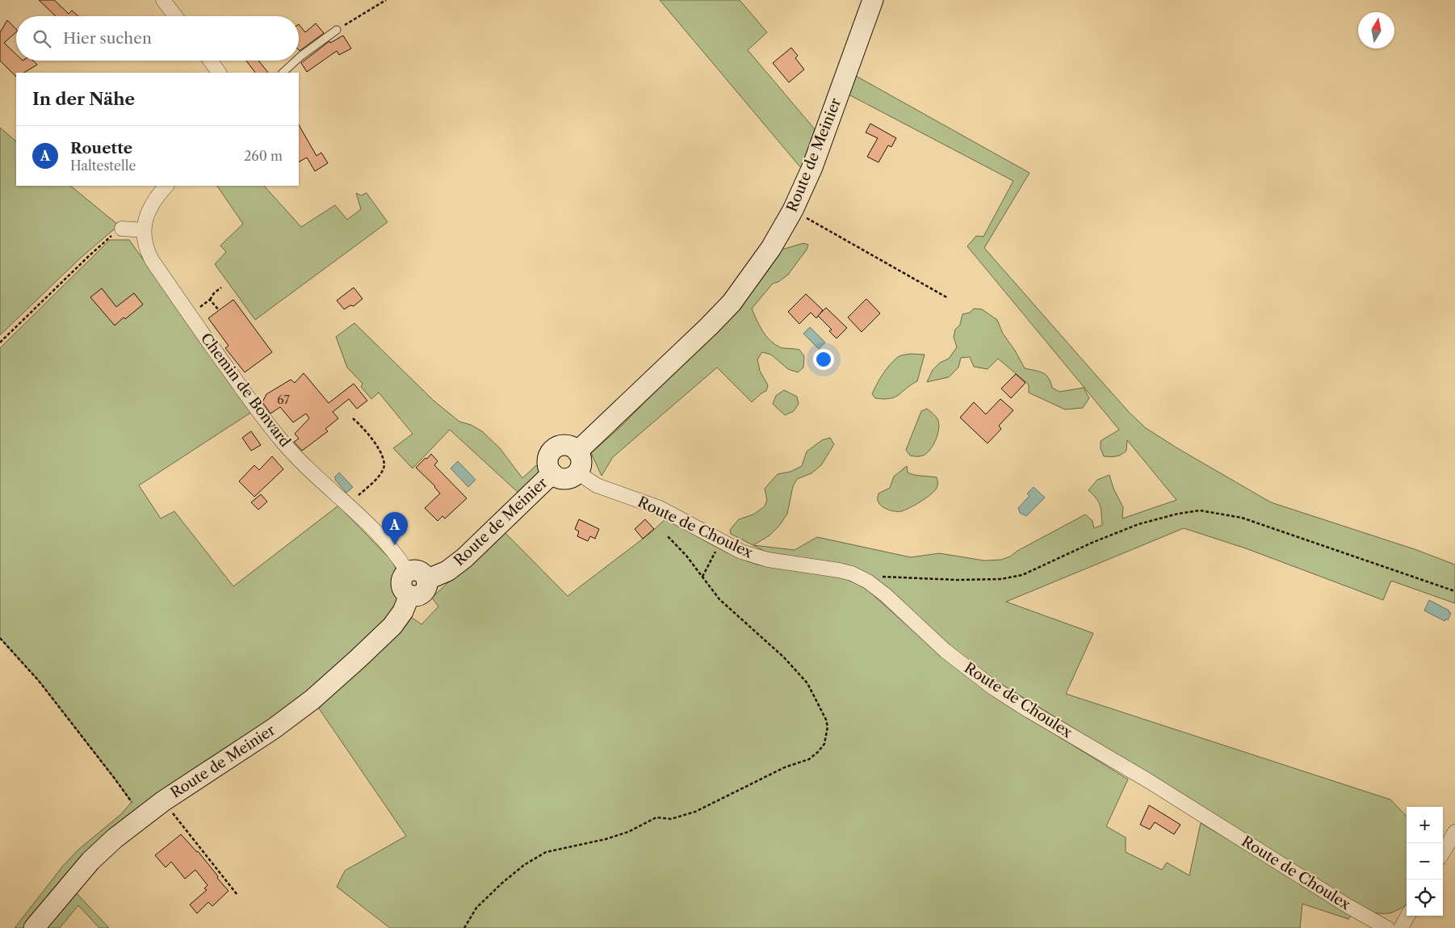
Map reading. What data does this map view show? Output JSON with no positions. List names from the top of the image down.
{
  "streets": {
    "street": ["Route de Meinier", "Chemin de Bonvard", "Route de Choulex"]
  },
  "crossings": [
    ["Route de Meinier", "Chemin de Bonvard"],
    ["Route de Meinier", "Route de Choulex"]
  ],
  "house_numbers": ["67"],
  "north": "top",
  "page": {
    "search": "Hier suchen",
    "heading": "In der Nähe",
    "list": [
      {
        "mark": "A",
        "name": "Rouette",
        "note": "Haltestelle",
        "value": "260 m"
      }
    ],
    "pins": "A",
    "map_buttons": ["+", "−"]
  }
}
